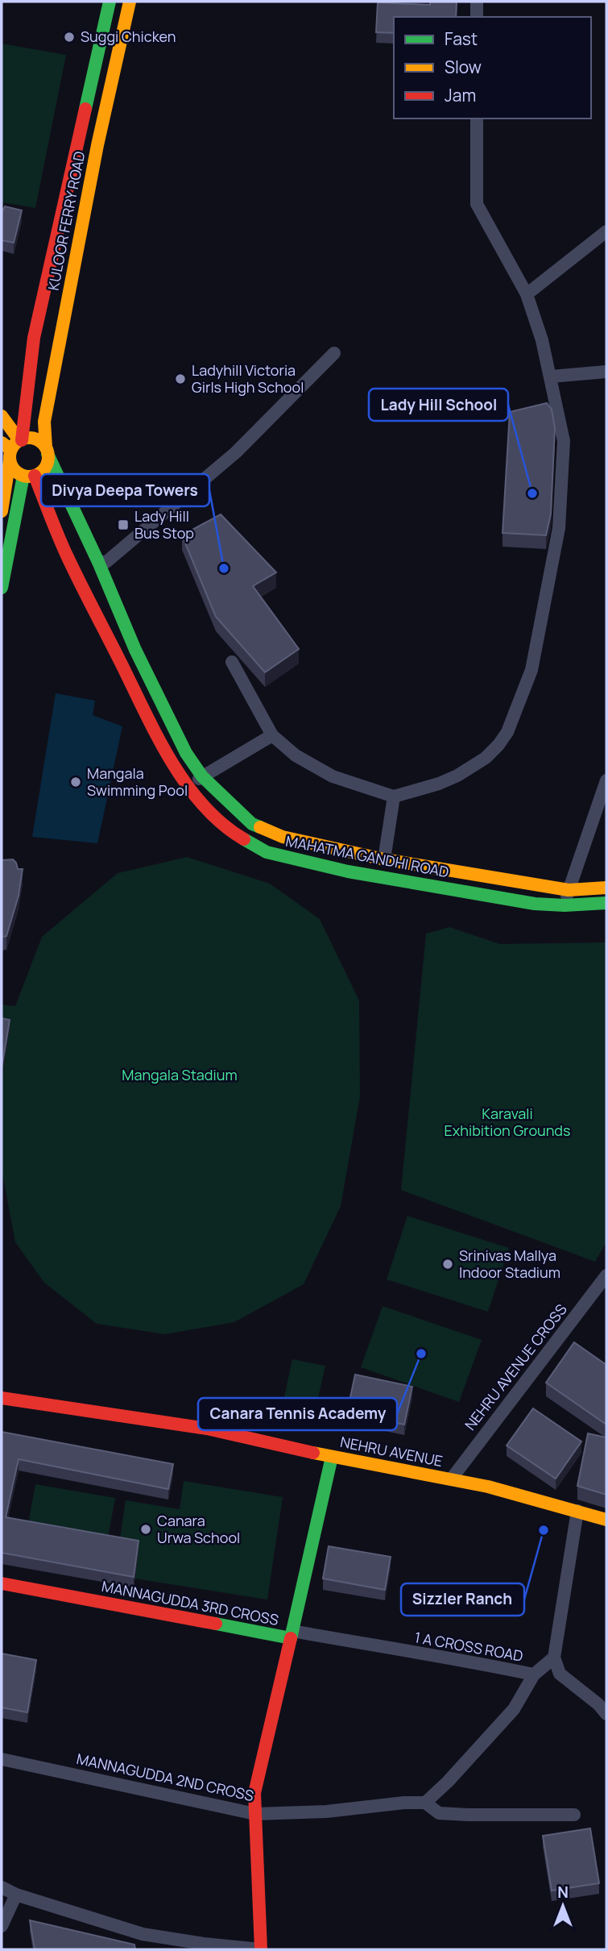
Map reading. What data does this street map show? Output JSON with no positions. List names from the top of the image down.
{
  "streets": {
    "main road": [
      "KULOOR FERRY ROAD",
      "MAHATMA GANDHI ROAD",
      "NEHRU AVENUE",
      "MANNAGUDDA 3RD CROSS"
    ],
    "street": ["NEHRU AVENUE CROSS", "1 A CROSS ROAD", "MANNAGUDDA 2ND CROSS"]
  },
  "crossings": [
    ["KULOOR FERRY ROAD", "MAHATMA GANDHI ROAD"],
    ["NEHRU AVENUE CROSS", "NEHRU AVENUE"],
    ["NEHRU AVENUE", "MANNAGUDDA 3RD CROSS"],
    ["MANNAGUDDA 3RD CROSS", "1 A CROSS ROAD"]
  ],
  "parks": ["Mangala Stadium", "Karavali Exhibition Grounds"],
  "places": {
    "other": [
      "Suggi Chicken",
      "Ladyhill Victoria Girls High School",
      "Lady Hill School",
      "Divya Deepa Towers",
      "Mangala Swimming Pool",
      "Srinivas Mallya Indoor Stadium",
      "Canara Tennis Academy",
      "Canara Urwa School",
      "Sizzler Ranch"
    ],
    "transit": ["Lady Hill Bus Stop"]
  },
  "legend": ["Fast", "Slow", "Jam"],
  "north": "top"
}
